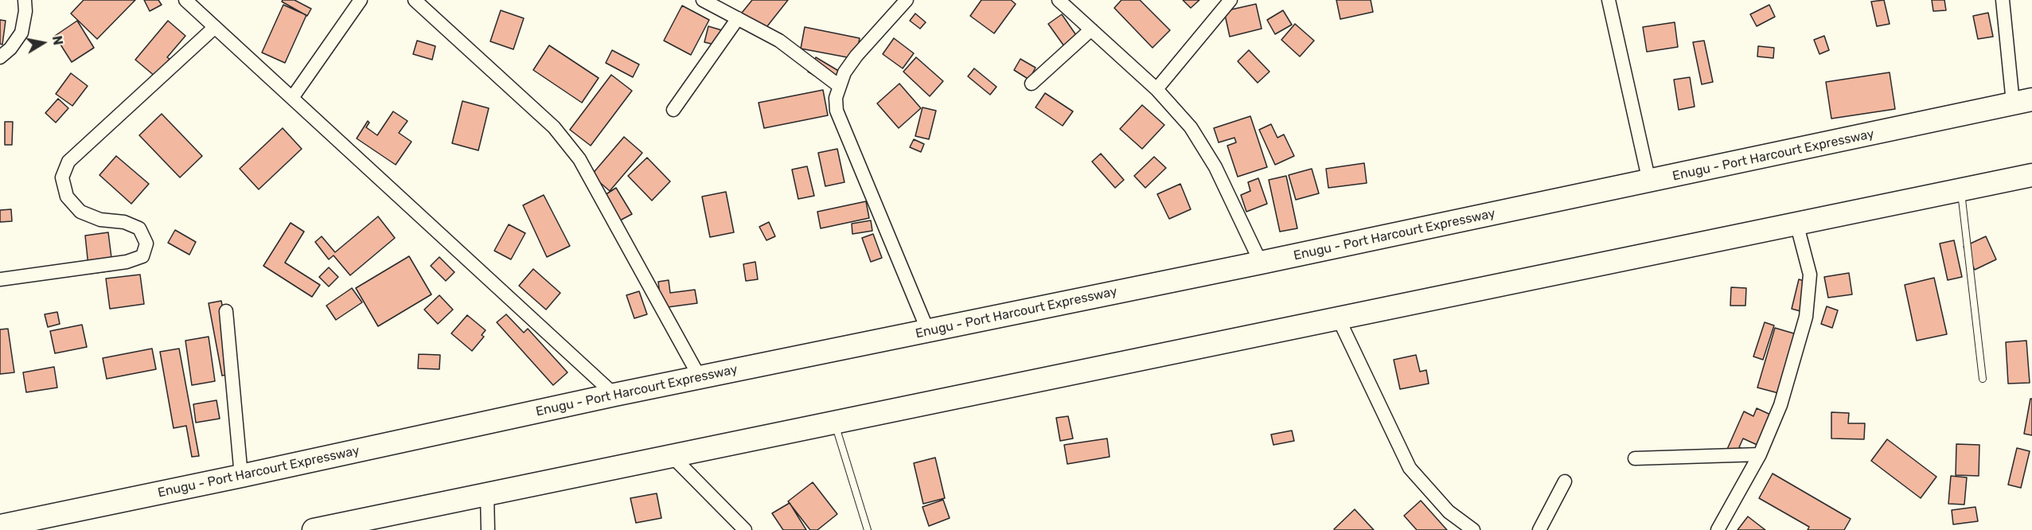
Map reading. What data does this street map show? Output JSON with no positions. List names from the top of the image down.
{
  "streets": {
    "highway": ["Enugu - Port Harcourt Expressway"]
  },
  "north": "right"
}
